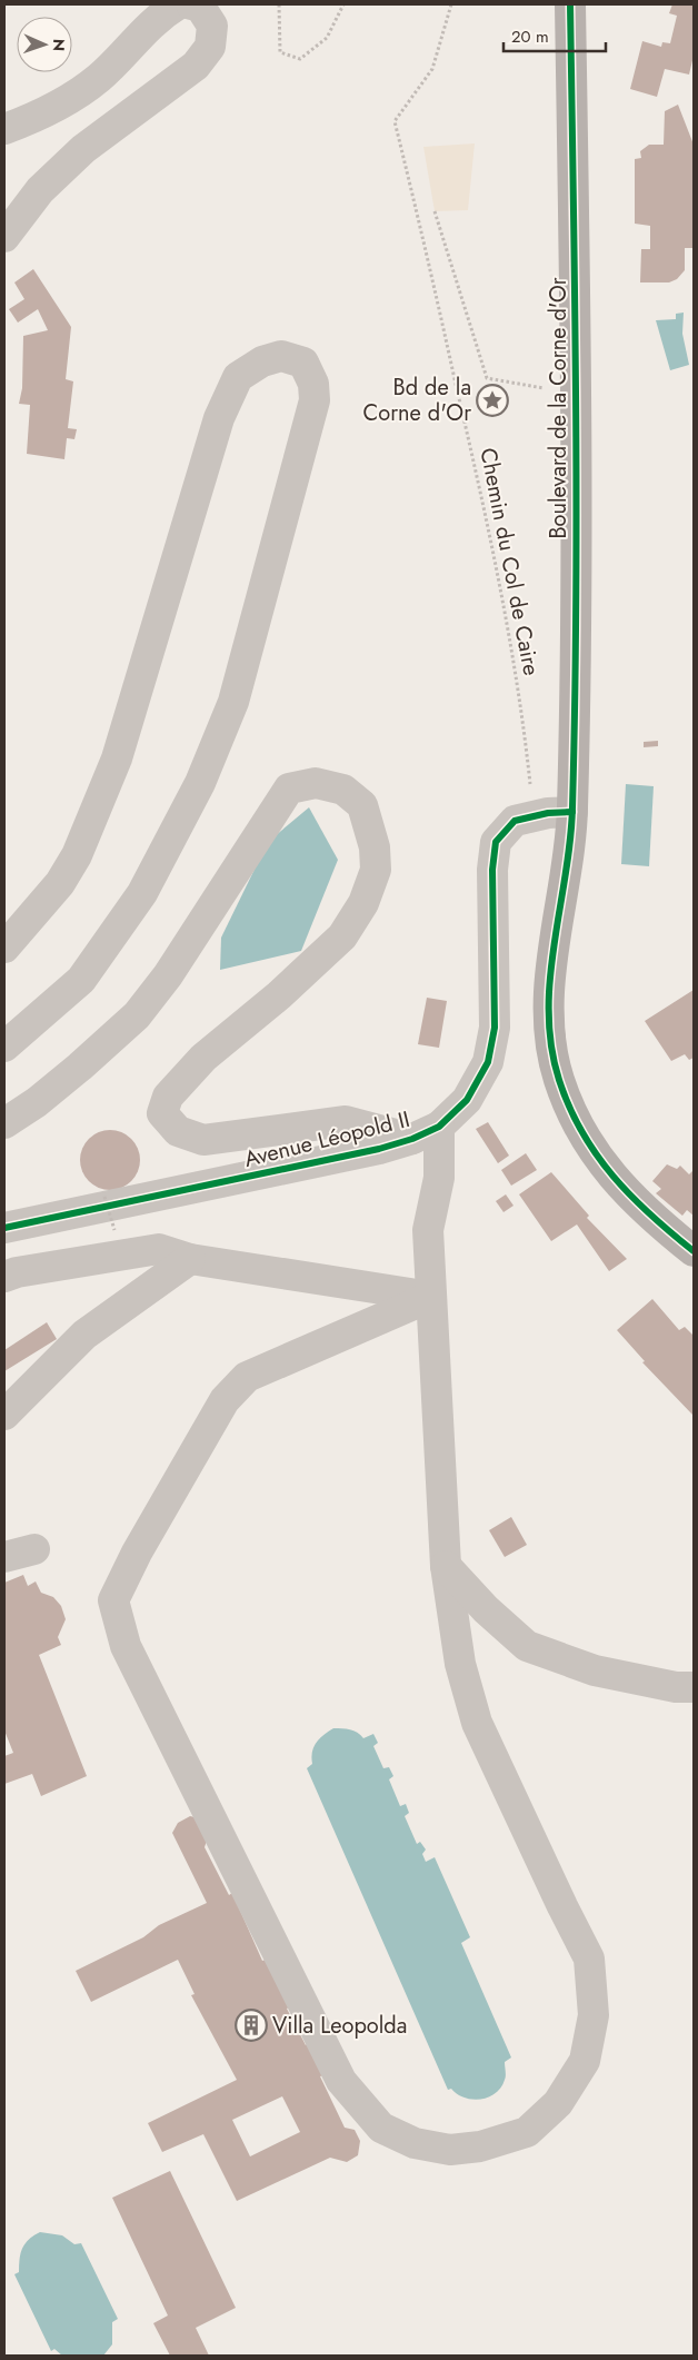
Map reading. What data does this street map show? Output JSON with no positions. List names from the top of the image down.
{
  "streets": {
    "main road": ["Boulevard de la Corne d'Or"],
    "street": ["Avenue Léopold II"],
    "path": ["Chemin du Col de Caire"]
  },
  "crossings": [
    ["Boulevard de la Corne d'Or", "Avenue Léopold II"],
    ["Chemin du Col de Caire", "Avenue Léopold II"]
  ],
  "places": {
    "place": ["Bd de la Corne d'Or"],
    "building": ["Villa Leopolda"]
  },
  "scale_bar": "20 m",
  "north": "right"
}
